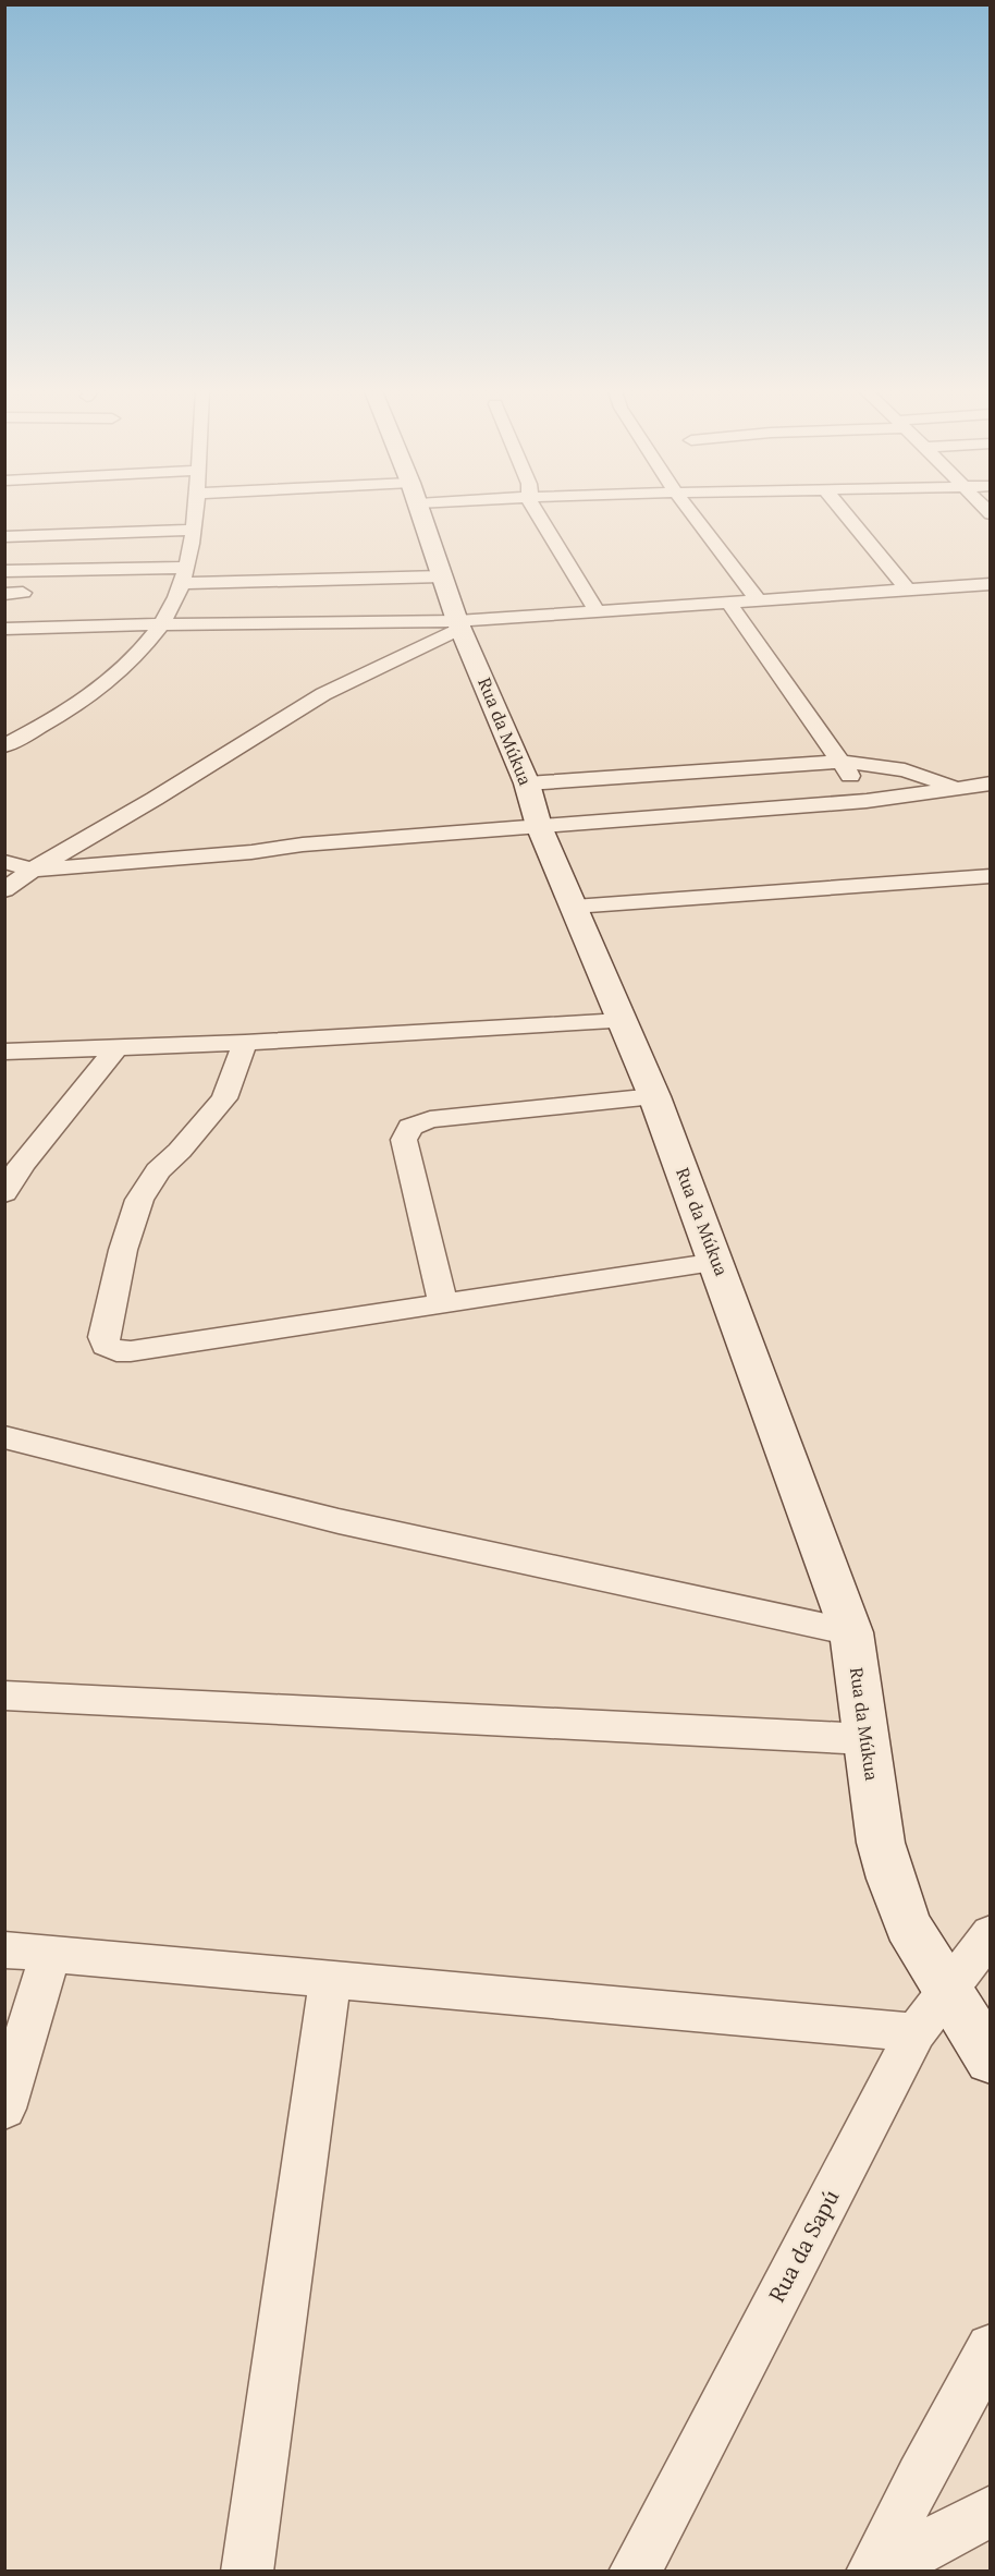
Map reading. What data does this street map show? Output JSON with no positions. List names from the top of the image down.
{
  "streets": {
    "street": ["Rua da Múkua", "Rua da Sapú"]
  },
  "crossings": [
    ["Rua da Múkua", "Rua da Sapú"]
  ]
}
